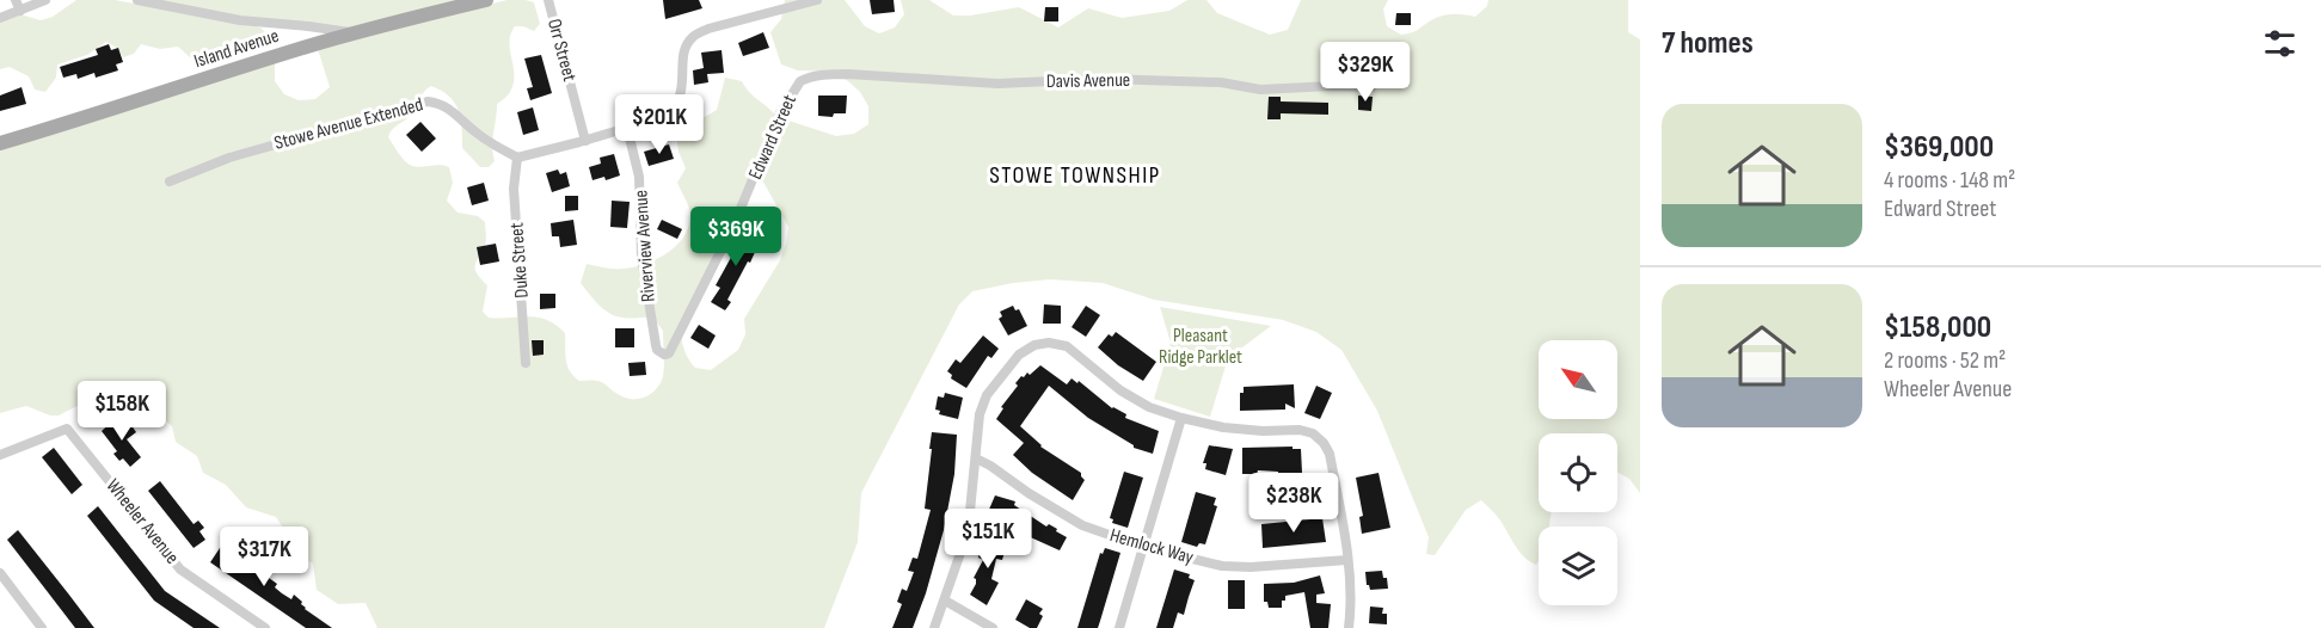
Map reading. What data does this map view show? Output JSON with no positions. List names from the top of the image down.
{
  "streets": {
    "main road": ["Island Avenue"],
    "street": [
      "Orr Street",
      "Davis Avenue",
      "Stowe Avenue Extended",
      "Edward Street",
      "Riverview Avenue",
      "Duke Street",
      "Wheeler Avenue",
      "Hemlock Way"
    ]
  },
  "crossings": [
    ["Davis Avenue", "Edward Street"],
    ["Stowe Avenue Extended", "Duke Street"],
    ["Edward Street", "Riverview Avenue"]
  ],
  "districts": ["STOWE TOWNSHIP"],
  "parks": ["Pleasant Ridge Parklet"],
  "north": "top left",
  "page": {
    "heading": "7 homes",
    "price": [
      "$329K",
      "$201K",
      "$369K",
      "$158K",
      "$238K",
      "$151K",
      "$317K"
    ],
    "list": [
      {
        "name": "$369,000",
        "note": "4 rooms · 148 m² · Edward Street"
      },
      {
        "name": "$158,000",
        "note": "2 rooms · 52 m² · Wheeler Avenue"
      }
    ]
  }
}
